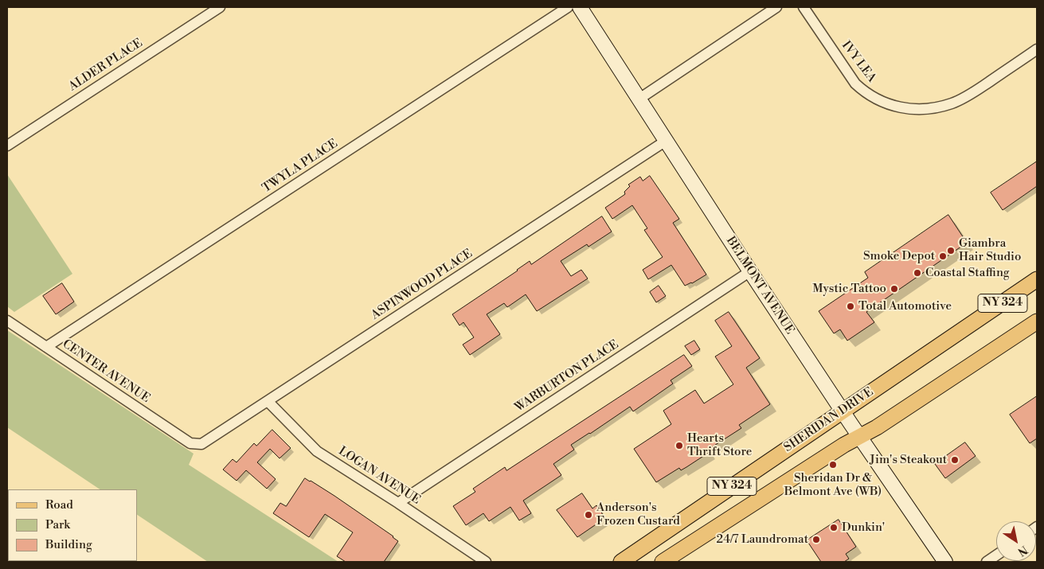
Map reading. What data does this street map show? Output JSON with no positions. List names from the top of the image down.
{
  "streets": {
    "main road": ["NY 324", "SHERIDAN DRIVE"],
    "street": [
      "IVY LEA",
      "ALDER PLACE",
      "TWYLA PLACE",
      "ASPINWOOD PLACE",
      "BELMONT AVENUE",
      "CENTER AVENUE",
      "WARBURTON PLACE",
      "LOGAN AVENUE"
    ]
  },
  "crossings": [
    ["TWYLA PLACE", "CENTER AVENUE"],
    ["ASPINWOOD PLACE", "BELMONT AVENUE"],
    ["ASPINWOOD PLACE", "CENTER AVENUE"],
    ["ASPINWOOD PLACE", "LOGAN AVENUE"],
    ["BELMONT AVENUE", "NY 324"],
    ["BELMONT AVENUE", "WARBURTON PLACE"],
    ["BELMONT AVENUE", "SHERIDAN DRIVE"],
    ["WARBURTON PLACE", "LOGAN AVENUE"]
  ],
  "places": [
    "Giambra Hair Studio",
    "Smoke Depot",
    "Coastal Staffing",
    "Mystic Tattoo",
    "Total Automotive",
    "Hearts Thrift Store",
    "Jim's Steakout",
    "Sheridan Dr & Belmont Ave (WB)",
    "Anderson's Frozen Custard",
    "Dunkin'",
    "24/7 Laundromat"
  ],
  "legend": ["Road", "Park", "Building"],
  "north": "bottom right"
}
